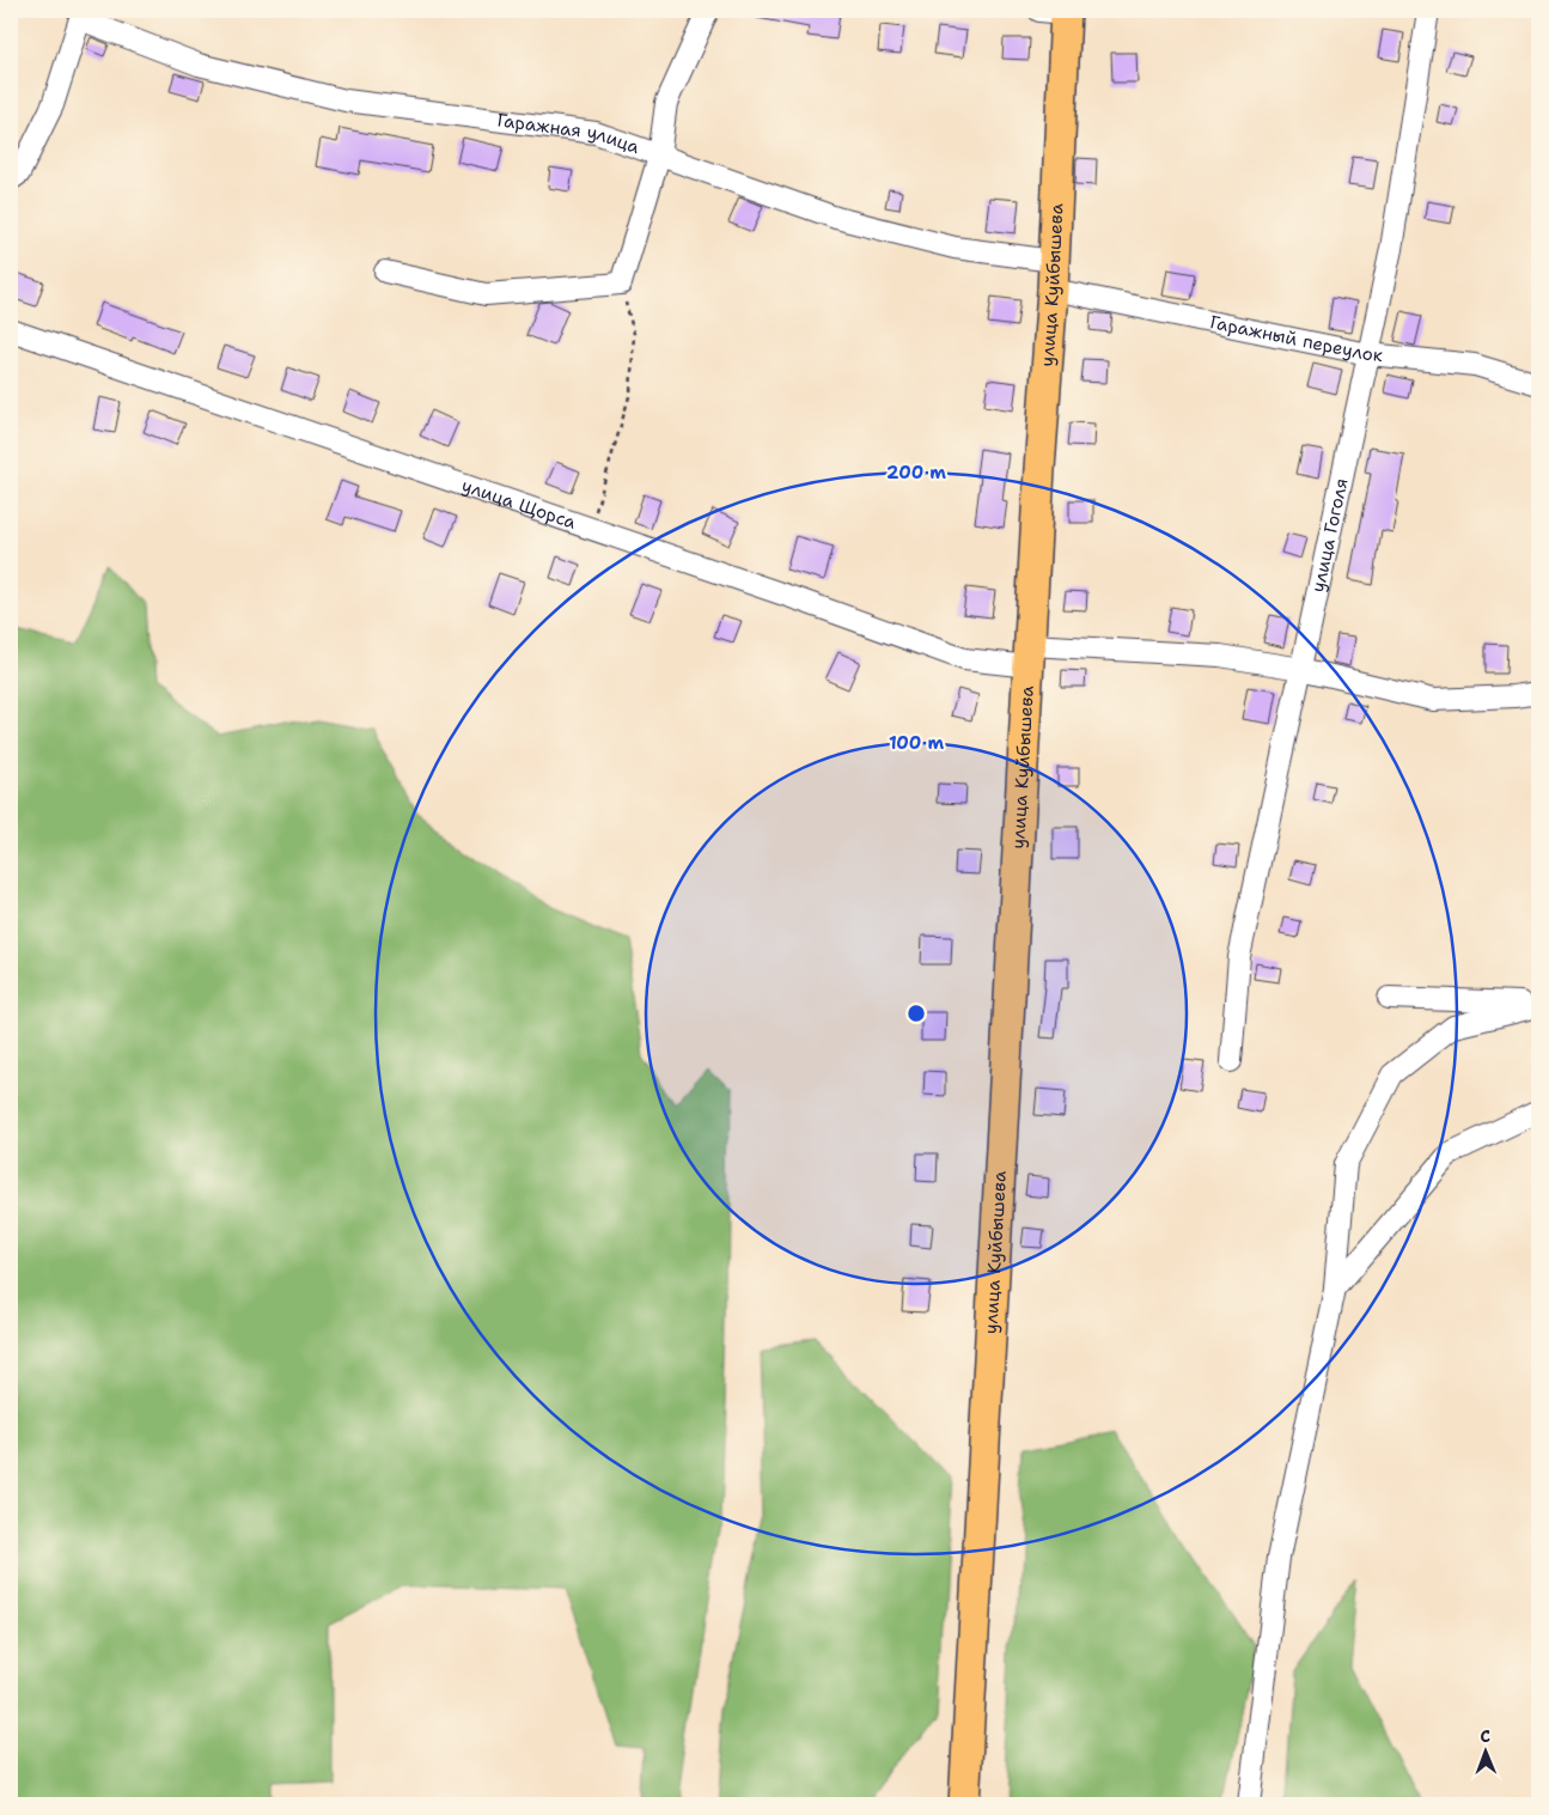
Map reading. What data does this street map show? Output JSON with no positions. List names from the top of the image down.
{
  "streets": {
    "highway": ["улица Куйбышева"],
    "street": [
      "Гаражная улица",
      "Гаражный переулок",
      "улица Щорса",
      "улица Гоголя"
    ]
  },
  "crossings": [
    ["Гаражная улица", "улица Куйбышева"],
    ["Гаражная улица", "Гаражный переулок"],
    ["улица Куйбышева", "Гаражный переулок"],
    ["улица Куйбышева", "улица Щорса"],
    ["Гаражный переулок", "улица Гоголя"],
    ["улица Щорса", "улица Гоголя"]
  ],
  "north": "top",
  "rings": ["200 m", "100 m"]
}
